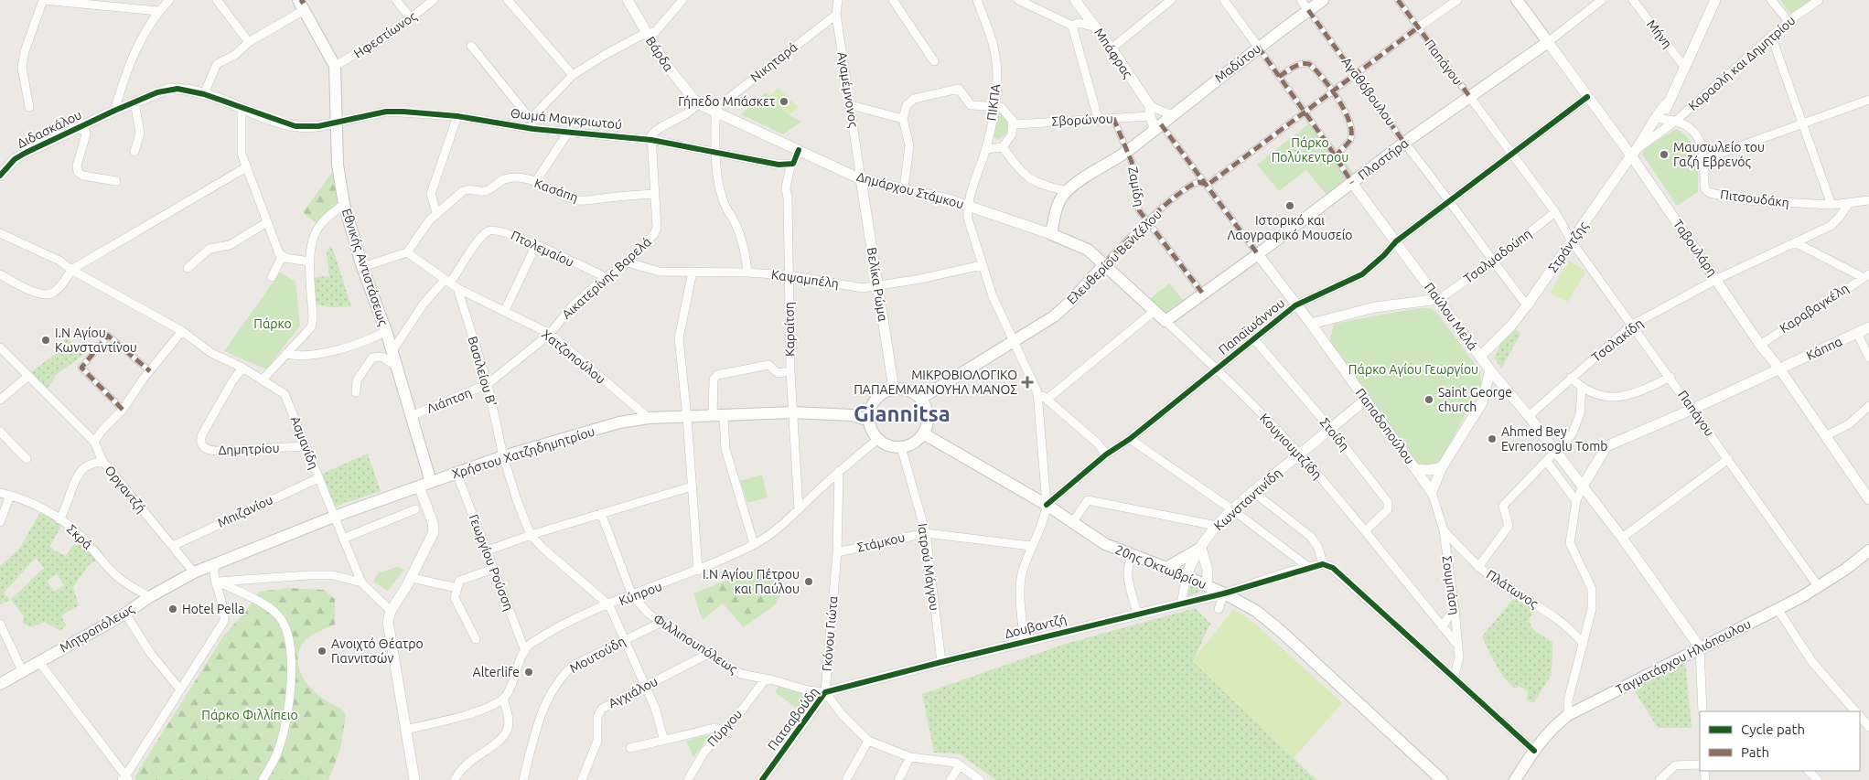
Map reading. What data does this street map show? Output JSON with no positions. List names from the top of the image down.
{
  "streets": {
    "main road": [
      "Μαδύτου",
      "Πλαστήρα",
      "Ταβουλάρη",
      "Ελευθερίου Βενιζέλου",
      "Εθνικής Αντιστάσεως",
      "Κουγιουμτζίδη",
      "Χρήστου Χατζηδημητρίου",
      "20ης Οκτωβρίου",
      "Μητροπόλεως",
      "Ταγματάρχου Ηλιόπουλου"
    ],
    "street": [
      "Μήνη",
      "Ηφεστίωνος",
      "Μπάφρας",
      "Βάρδα",
      "Νικηταρά",
      "Παπάγου",
      "Καραολή και Δημητρίου",
      "Αγαμέμνονος",
      "Αγαθόβουλου",
      "ΠΙΚΠΑ",
      "Θωμά Μαγκριωτού",
      "Σβορώνου",
      "Διδασκάλου",
      "Ζαμίδη",
      "Κασάπη",
      "Δημάρχου Στάμκου",
      "Πιτσουδάκη",
      "Στράντζης",
      "Πτολεμαίου",
      "Τσαλμαδούπη",
      "Αικατερίνης Βαρελά",
      "Καψαμπέλη",
      "Βελίκα Ρώμα",
      "Καραβαγκέλη",
      "Παύλου Μελά",
      "Παπαϊωάννου",
      "Καραίτση",
      "Τσαλακίδη",
      "Κάππα",
      "Χατζοπούλου",
      "Βασιλείου Β'",
      "Λιάπτση",
      "Παπαδοπούλου",
      "Στοίδη",
      "Ασμανίδη",
      "Δημητρίου",
      "Οργαντζή",
      "Κωνσταντινίδη",
      "Μπιζανίου",
      "Σκρά",
      "Στάμκου",
      "Γεωργίου Ρούσση",
      "Ιατρού Μάγγου",
      "Σουμπάση",
      "Πλάτωνος",
      "Κύπρου",
      "Δουβαντζή",
      "Γκόνου Γιώτα",
      "Φιλλιπουπόλεως",
      "Μουτούδη",
      "Αγχιάλου",
      "Πατσαβούδη",
      "Πύργου"
    ]
  },
  "crossings": [
    ["Μήνη", "Στράντζης"],
    ["Ηφεστίωνος", "Εθνικής Αντιστάσεως"],
    ["Μπάφρας", "Μαδύτου"],
    ["Μπάφρας", "Σβορώνου"],
    ["Βάρδα", "Δημάρχου Στάμκου"],
    ["Νικηταρά", "Αγαμέμνονος"],
    ["Νικηταρά", "Δημάρχου Στάμκου"],
    ["Παπάγου", "Πλαστήρα"],
    ["Παπάγου", "Στράντζης"],
    ["Παπάγου", "Τσαλμαδούπη"],
    ["Παπάγου", "Ελευθερίου Βενιζέλου"],
    ["Παπάγου", "Παπαϊωάννου"],
    ["Παπάγου", "Τσαλακίδη"],
    ["Παπάγου", "Κάππα"],
    ["Παπάγου", "Ταγματάρχου Ηλιόπουλου"],
    ["Μαδύτου", "Αγαθόβουλου"],
    ["Μαδύτου", "Ζαμίδη"],
    ["Μαδύτου", "Παύλου Μελά"],
    ["Καραολή και Δημητρίου", "Πιτσουδάκη"],
    ["Αγαμέμνονος", "Δημάρχου Στάμκου"],
    ["Αγαμέμνονος", "Βελίκα Ρώμα"],
    ["Αγαθόβουλου", "Πλαστήρα"],
    ["Αγαθόβουλου", "Στράντζης"],
    ["Αγαθόβουλου", "Τσαλμαδούπη"],
    ["Αγαθόβουλου", "Ελευθερίου Βενιζέλου"],
    ["Αγαθόβουλου", "Παπαϊωάννου"],
    ["ΠΙΚΠΑ", "Δημάρχου Στάμκου"],
    ["Θωμά Μαγκριωτού", "Διδασκάλου"],
    ["Θωμά Μαγκριωτού", "Εθνικής Αντιστάσεως"],
    ["Θωμά Μαγκριωτού", "Αικατερίνης Βαρελά"],
    ["Θωμά Μαγκριωτού", "Καραίτση"],
    ["Σβορώνου", "Ζαμίδη"],
    ["Διδασκάλου", "Εθνικής Αντιστάσεως"],
    ["Πλαστήρα", "Ζαμίδη"],
    ["Πλαστήρα", "Ταβουλάρη"],
    ["Πλαστήρα", "Παύλου Μελά"],
    ["Πλαστήρα", "Παπαδοπούλου"],
    ["Πλαστήρα", "Κουγιουμτζίδη"],
    ["Ζαμίδη", "Ελευθερίου Βενιζέλου"],
    ["Κασάπη", "Αικατερίνης Βαρελά"],
    ["Δημάρχου Στάμκου", "Βελίκα Ρώμα"],
    ["Δημάρχου Στάμκου", "Καραίτση"],
    ["Δημάρχου Στάμκου", "Κουγιουμτζίδη"],
    ["Στράντζης", "Ταβουλάρη"],
    ["Στράντζης", "Παύλου Μελά"],
    ["Ταβουλάρη", "Καραβαγκέλη"],
    ["Ταβουλάρη", "Παπαϊωάννου"],
    ["Ταβουλάρη", "Τσαλακίδη"],
    ["Ταβουλάρη", "Κάππα"],
    ["Πτολεμαίου", "Εθνικής Αντιστάσεως"],
    ["Πτολεμαίου", "Αικατερίνης Βαρελά"],
    ["Πτολεμαίου", "Χατζοπούλου"],
    ["Πτολεμαίου", "Βασιλείου Β'"],
    ["Τσαλμαδούπη", "Παύλου Μελά"],
    ["Ελευθερίου Βενιζέλου", "Βελίκα Ρώμα"],
    ["Ελευθερίου Βενιζέλου", "Παύλου Μελά"],
    ["Ελευθερίου Βενιζέλου", "Παπαδοπούλου"],
    ["Ελευθερίου Βενιζέλου", "Κουγιουμτζίδη"],
    ["Ελευθερίου Βενιζέλου", "Χρήστου Χατζηδημητρίου"],
    ["Ελευθερίου Βενιζέλου", "Ιατρού Μάγγου"],
    ["Ελευθερίου Βενιζέλου", "20ης Οκτωβρίου"],
    ["Ελευθερίου Βενιζέλου", "Κύπρου"],
    ["Εθνικής Αντιστάσεως", "Λιάπτση"],
    ["Εθνικής Αντιστάσεως", "Χρήστου Χατζηδημητρίου"],
    ["Αικατερίνης Βαρελά", "Καψαμπέλη"],
    ["Αικατερίνης Βαρελά", "Χατζοπούλου"],
    ["Αικατερίνης Βαρελά", "Βασιλείου Β'"],
    ["Αικατερίνης Βαρελά", "Λιάπτση"],
    ["Καψαμπέλη", "Βελίκα Ρώμα"],
    ["Καψαμπέλη", "Καραίτση"],
    ["Βελίκα Ρώμα", "Χρήστου Χατζηδημητρίου"],
    ["Βελίκα Ρώμα", "Ιατρού Μάγγου"],
    ["Βελίκα Ρώμα", "20ης Οκτωβρίου"],
    ["Βελίκα Ρώμα", "Κύπρου"],
    ["Παύλου Μελά", "Παπαϊωάννου"],
    ["Παύλου Μελά", "Τσαλακίδη"],
    ["Παύλου Μελά", "Κάππα"],
    ["Παύλου Μελά", "Ταγματάρχου Ηλιόπουλου"],
    ["Παπαϊωάννου", "Παπαδοπούλου"],
    ["Παπαϊωάννου", "Στοίδη"],
    ["Παπαϊωάννου", "Κουγιουμτζίδη"],
    ["Παπαϊωάννου", "20ης Οκτωβρίου"],
    ["Καραίτση", "Χρήστου Χατζηδημητρίου"],
    ["Καραίτση", "Κύπρου"],
    ["Χατζοπούλου", "Βασιλείου Β'"],
    ["Χατζοπούλου", "Χρήστου Χατζηδημητρίου"],
    ["Βασιλείου Β'", "Λιάπτση"],
    ["Βασιλείου Β'", "Χρήστου Χατζηδημητρίου"],
    ["Παπαδοπούλου", "Κωνσταντινίδη"],
    ["Παπαδοπούλου", "Σουμπάση"],
    ["Στοίδη", "Κουγιουμτζίδη"],
    ["Στοίδη", "Κωνσταντινίδη"],
    ["Ασμανίδη", "Δημητρίου"],
    ["Ασμανίδη", "Χρήστου Χατζηδημητρίου"],
    ["Ασμανίδη", "Μπιζανίου"],
    ["Κουγιουμτζίδη", "Κωνσταντινίδη"],
    ["Κουγιουμτζίδη", "Σουμπάση"],
    ["Χρήστου Χατζηδημητρίου", "Οργαντζή"],
    ["Χρήστου Χατζηδημητρίου", "Γεωργίου Ρούσση"],
    ["Χρήστου Χατζηδημητρίου", "Ιατρού Μάγγου"],
    ["Χρήστου Χατζηδημητρίου", "20ης Οκτωβρίου"],
    ["Χρήστου Χατζηδημητρίου", "Κύπρου"],
    ["Χρήστου Χατζηδημητρίου", "Μητροπόλεως"],
    ["Οργαντζή", "Μπιζανίου"],
    ["Οργαντζή", "Μητροπόλεως"],
    ["Κωνσταντινίδη", "20ης Οκτωβρίου"],
    ["Σκρά", "Μητροπόλεως"],
    ["Στάμκου", "Ιατρού Μάγγου"],
    ["Στάμκου", "Γκόνου Γιώτα"],
    ["Γεωργίου Ρούσση", "Κύπρου"],
    ["Ιατρού Μάγγου", "20ης Οκτωβρίου"],
    ["Ιατρού Μάγγου", "Κύπρου"],
    ["Ιατρού Μάγγου", "Δουβαντζή"],
    ["20ης Οκτωβρίου", "Κύπρου"],
    ["20ης Οκτωβρίου", "Δουβαντζή"],
    ["Σουμπάση", "Πλάτωνος"],
    ["Κύπρου", "Γκόνου Γιώτα"],
    ["Κύπρου", "Φιλλιπουπόλεως"],
    ["Δουβαντζή", "Πατσαβούδη"],
    ["Γκόνου Γιώτα", "Φιλλιπουπόλεως"],
    ["Γκόνου Γιώτα", "Πατσαβούδη"],
    ["Φιλλιπουπόλεως", "Μουτούδη"],
    ["Φιλλιπουπόλεως", "Αγχιάλου"],
    ["Φιλλιπουπόλεως", "Πατσαβούδη"],
    ["Φιλλιπουπόλεως", "Πύργου"]
  ],
  "districts": ["Giannitsa"],
  "parks": [
    "Πάρκο Πολύκεντρου",
    "Πάρκο",
    "Πάρκο Αγίου Γεωργίου",
    "Πάρκο Φιλλίπειο"
  ],
  "places": {
    "other": [
      "Γήπεδο Μπάσκετ",
      "Μαυσωλείο του Γαζή Εβρενός",
      "Ιστορικό και Λαογραφικό Μουσείο",
      "Ι.Ν Αγίου Κωνσταντίνου",
      "Saint George church",
      "Ahmed Bey Evrenosoglu Tomb",
      "Ι.Ν Αγίου Πέτρου και Παύλου",
      "Hotel Pella",
      "Ανοιχτό Θέατρο Γιαννιτσών",
      "Alterlife"
    ],
    "health": ["ΜΙΚΡΟΒΙΟΛΟΓΙΚΟ ΠΑΠΑΕΜΜΑΝΟΥΗΛ ΜΑΝΟΣ"]
  },
  "legend": ["Cycle path", "Path"]
}
